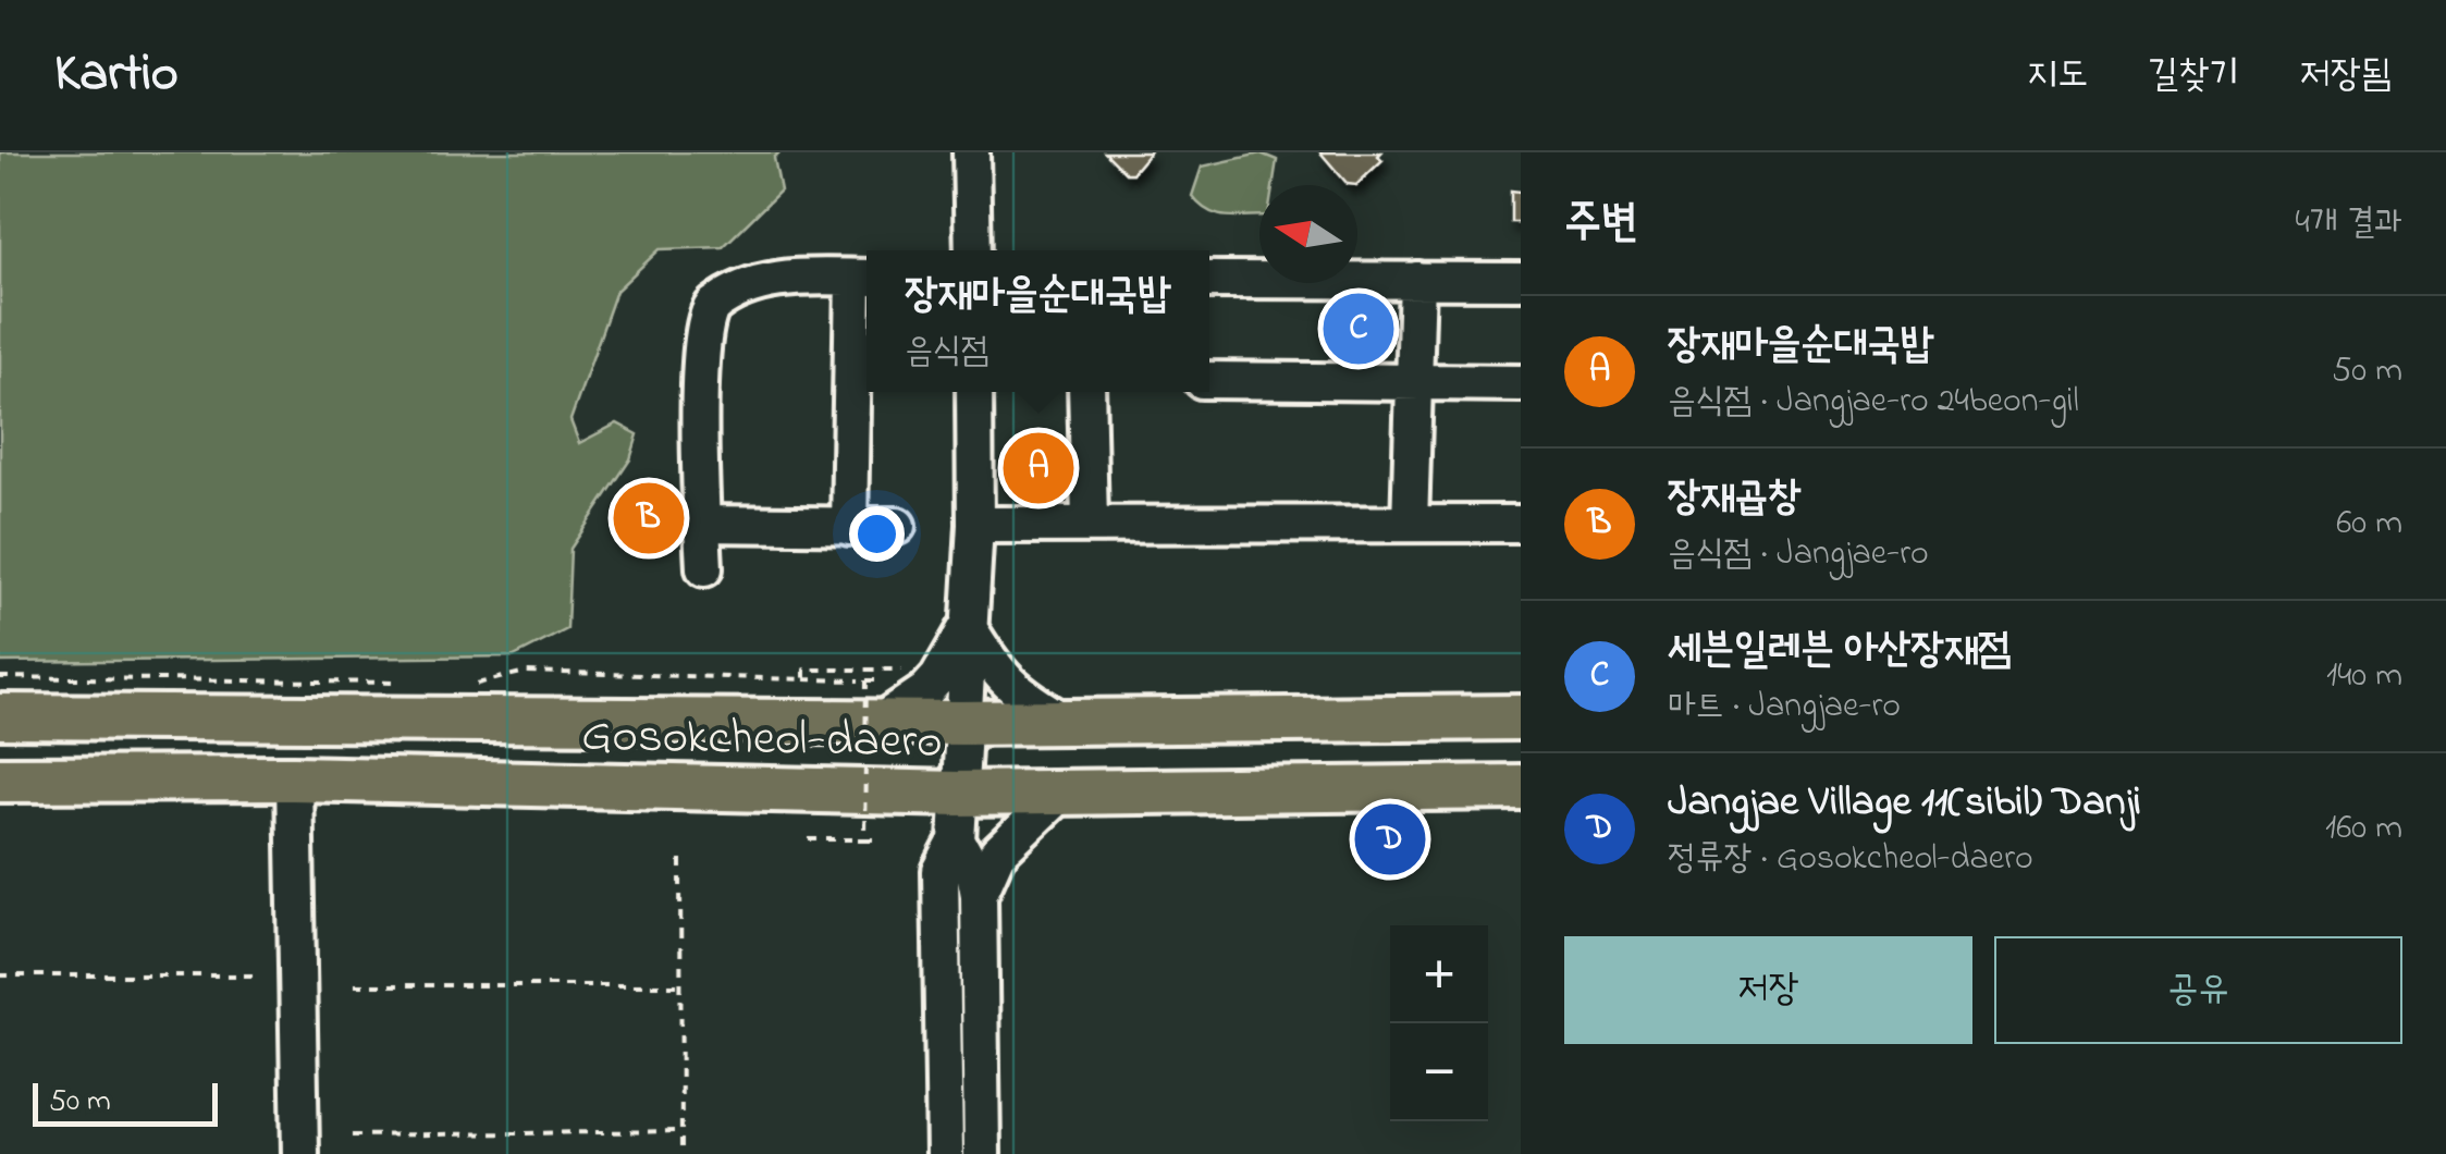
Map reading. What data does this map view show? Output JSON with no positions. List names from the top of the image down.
{
  "streets": {
    "main road": ["Gosokcheol-daero"]
  },
  "scale_bar": "50 m",
  "north": "left",
  "page": {
    "header": "Kartio",
    "nav": ["지도", "길찾기", "저장됨"],
    "heading": ["주변", "4개 결과"],
    "popup": ["장재마을순대국밥", "음식점"],
    "pins": [
      "C",
      "A",
      "B",
      "D"
    ],
    "list": [
      {
        "mark": "A",
        "name": "장재마을순대국밥",
        "note": "음식점 · Jangjae-ro 24beon-gil",
        "value": "50 m"
      },
      {
        "mark": "B",
        "name": "장재곱창",
        "note": "음식점 · Jangjae-ro",
        "value": "60 m"
      },
      {
        "mark": "C",
        "name": "세븐일레븐 아산장재점",
        "note": "마트 · Jangjae-ro",
        "value": "140 m"
      },
      {
        "mark": "D",
        "name": "Jangjae Village 11(sibil) Danji",
        "note": "정류장 · Gosokcheol-daero",
        "value": "160 m"
      }
    ],
    "buttons": ["저장", "공유"],
    "map_buttons": ["+", "−"],
    "scale": "50 m"
  }
}
